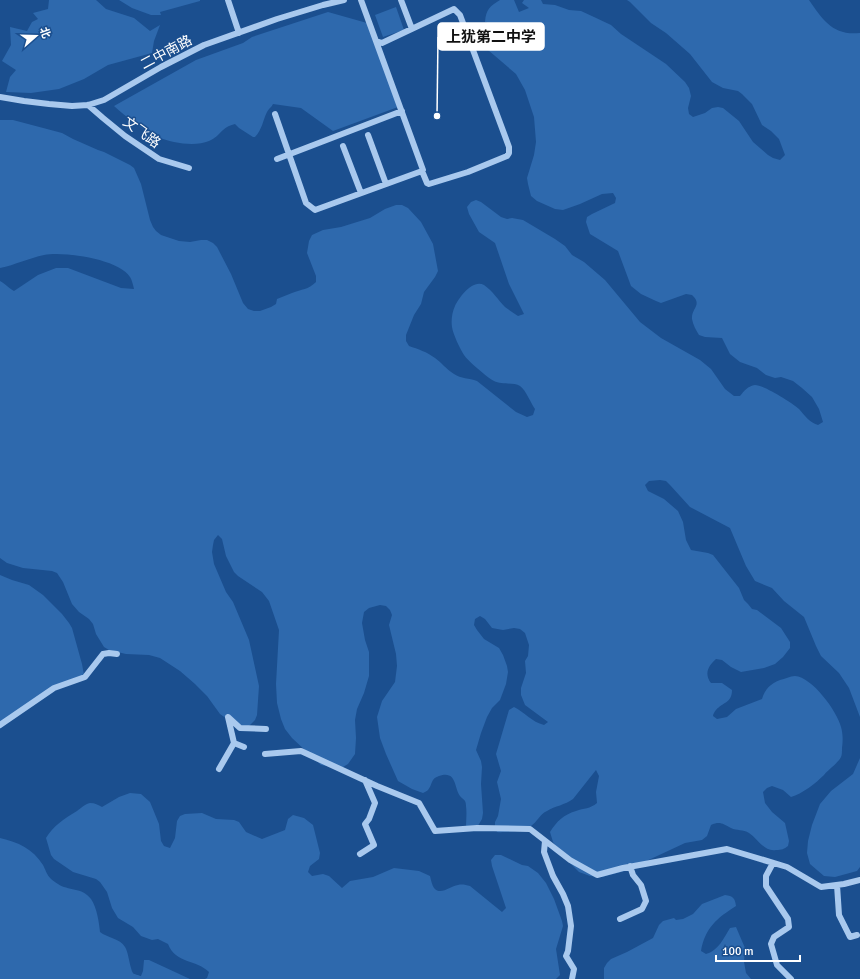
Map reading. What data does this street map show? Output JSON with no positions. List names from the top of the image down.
{
  "streets": {
    "street": ["二中南路", "文飞路"]
  },
  "crossings": [
    ["二中南路", "文飞路"]
  ],
  "places": ["上犹第二中学"],
  "scale_bar": "100 m",
  "north": "right"
}
